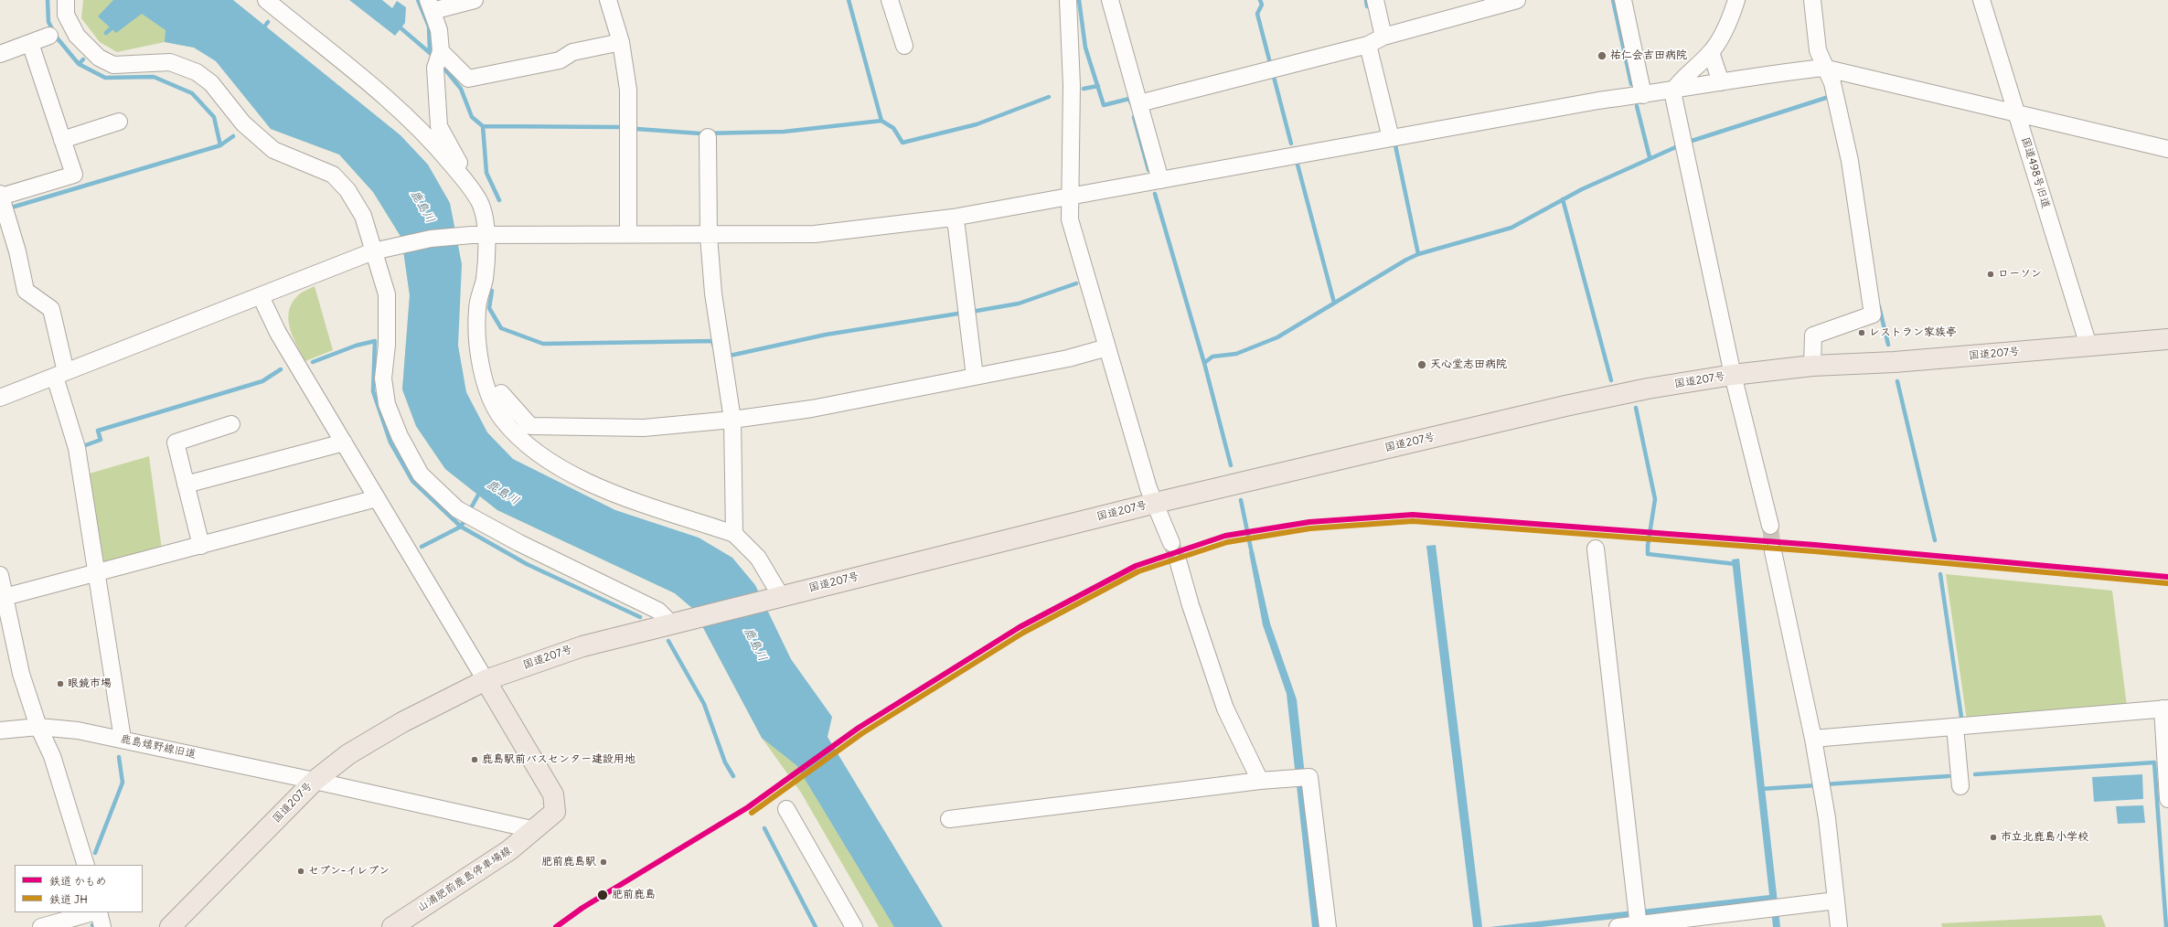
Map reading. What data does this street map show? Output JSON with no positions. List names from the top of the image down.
{
  "streets": {
    "main road": ["国道207号", "山浦肥前鹿島停車場線"],
    "street": ["国道498号旧道", "鹿島嬉野線旧道"]
  },
  "crossings": [
    ["国道498号旧道", "国道207号"],
    ["国道207号", "鹿島嬉野線旧道"],
    ["国道207号", "山浦肥前鹿島停車場線"],
    ["鹿島嬉野線旧道", "山浦肥前鹿島停車場線"]
  ],
  "water": ["鹿島川"],
  "places": [
    "祐仁会吉田病院",
    "ローソン",
    "レストラン家族亭",
    "天心堂志田病院",
    "眼鏡市場",
    "鹿島駅前バスセンター建設用地",
    "市立北鹿島小学校",
    "肥前鹿島駅",
    "セブン-イレブン",
    "肥前鹿島"
  ],
  "lines": ["rail line かもめ", "rail line JH"],
  "legend": ["鉄道 かもめ", "鉄道 JH"]
}
